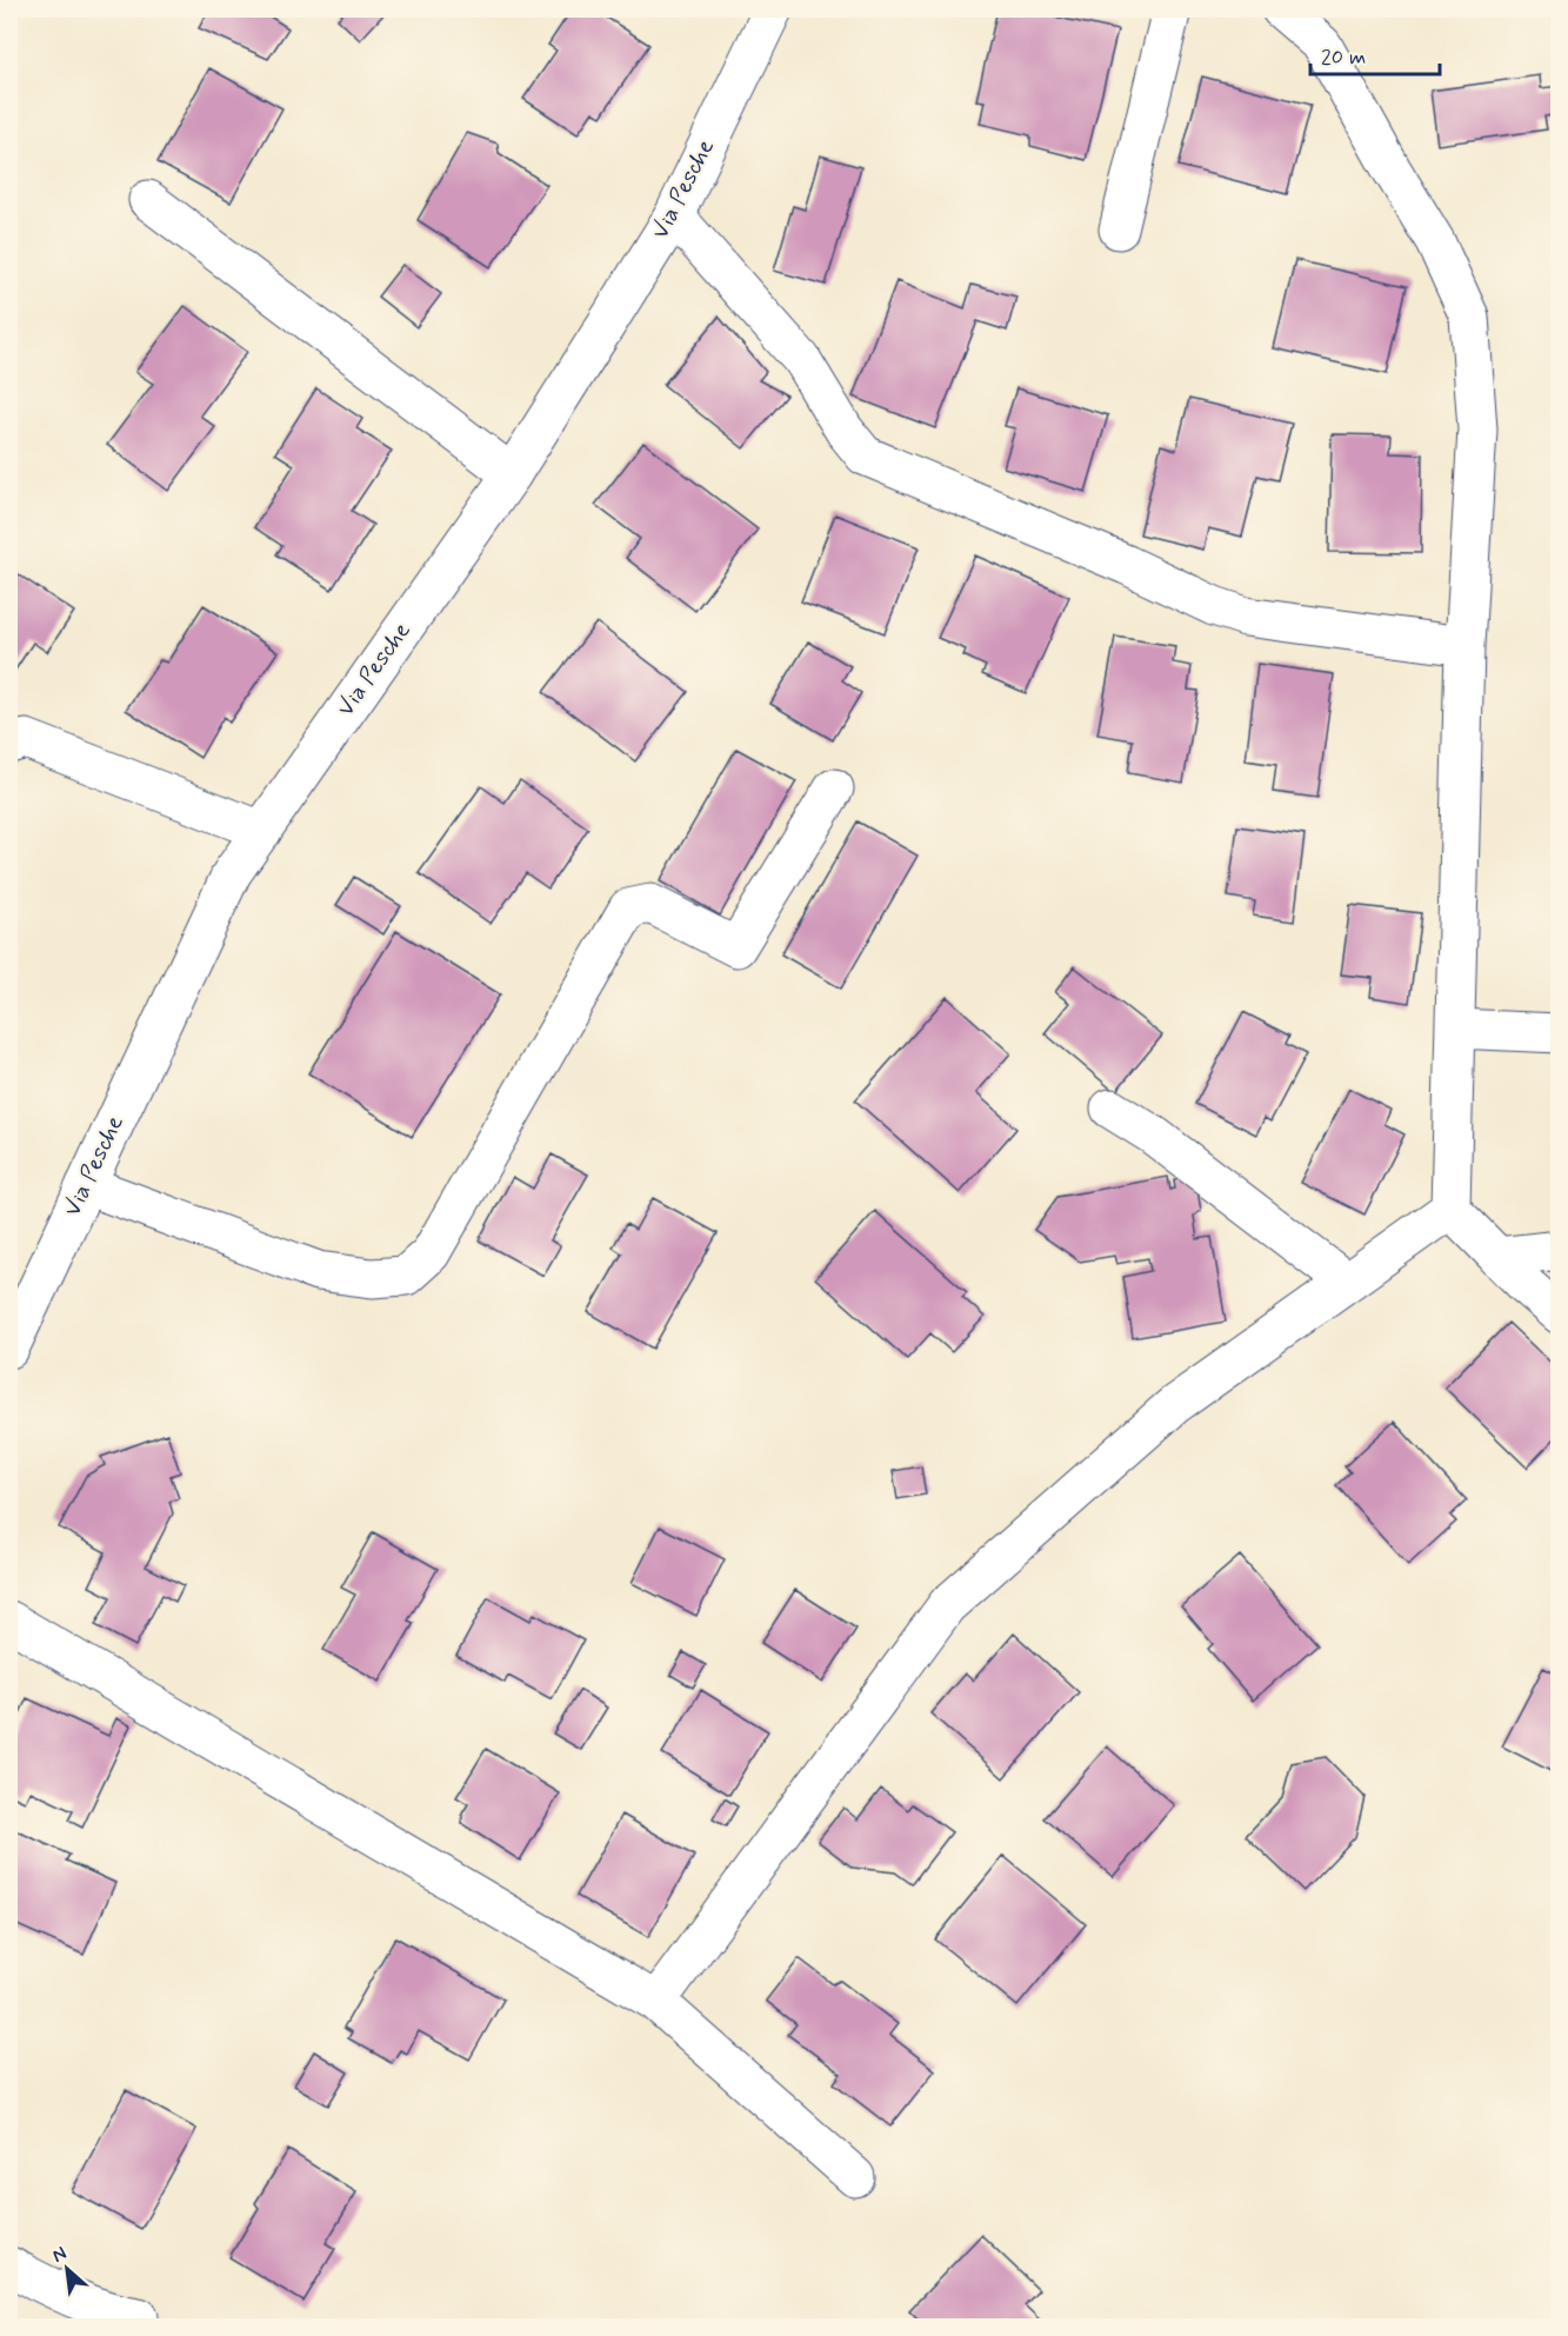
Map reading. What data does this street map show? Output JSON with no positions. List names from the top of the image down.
{
  "streets": {
    "street": ["Via Pesche"]
  },
  "scale_bar": "20 m",
  "north": "top left"
}
